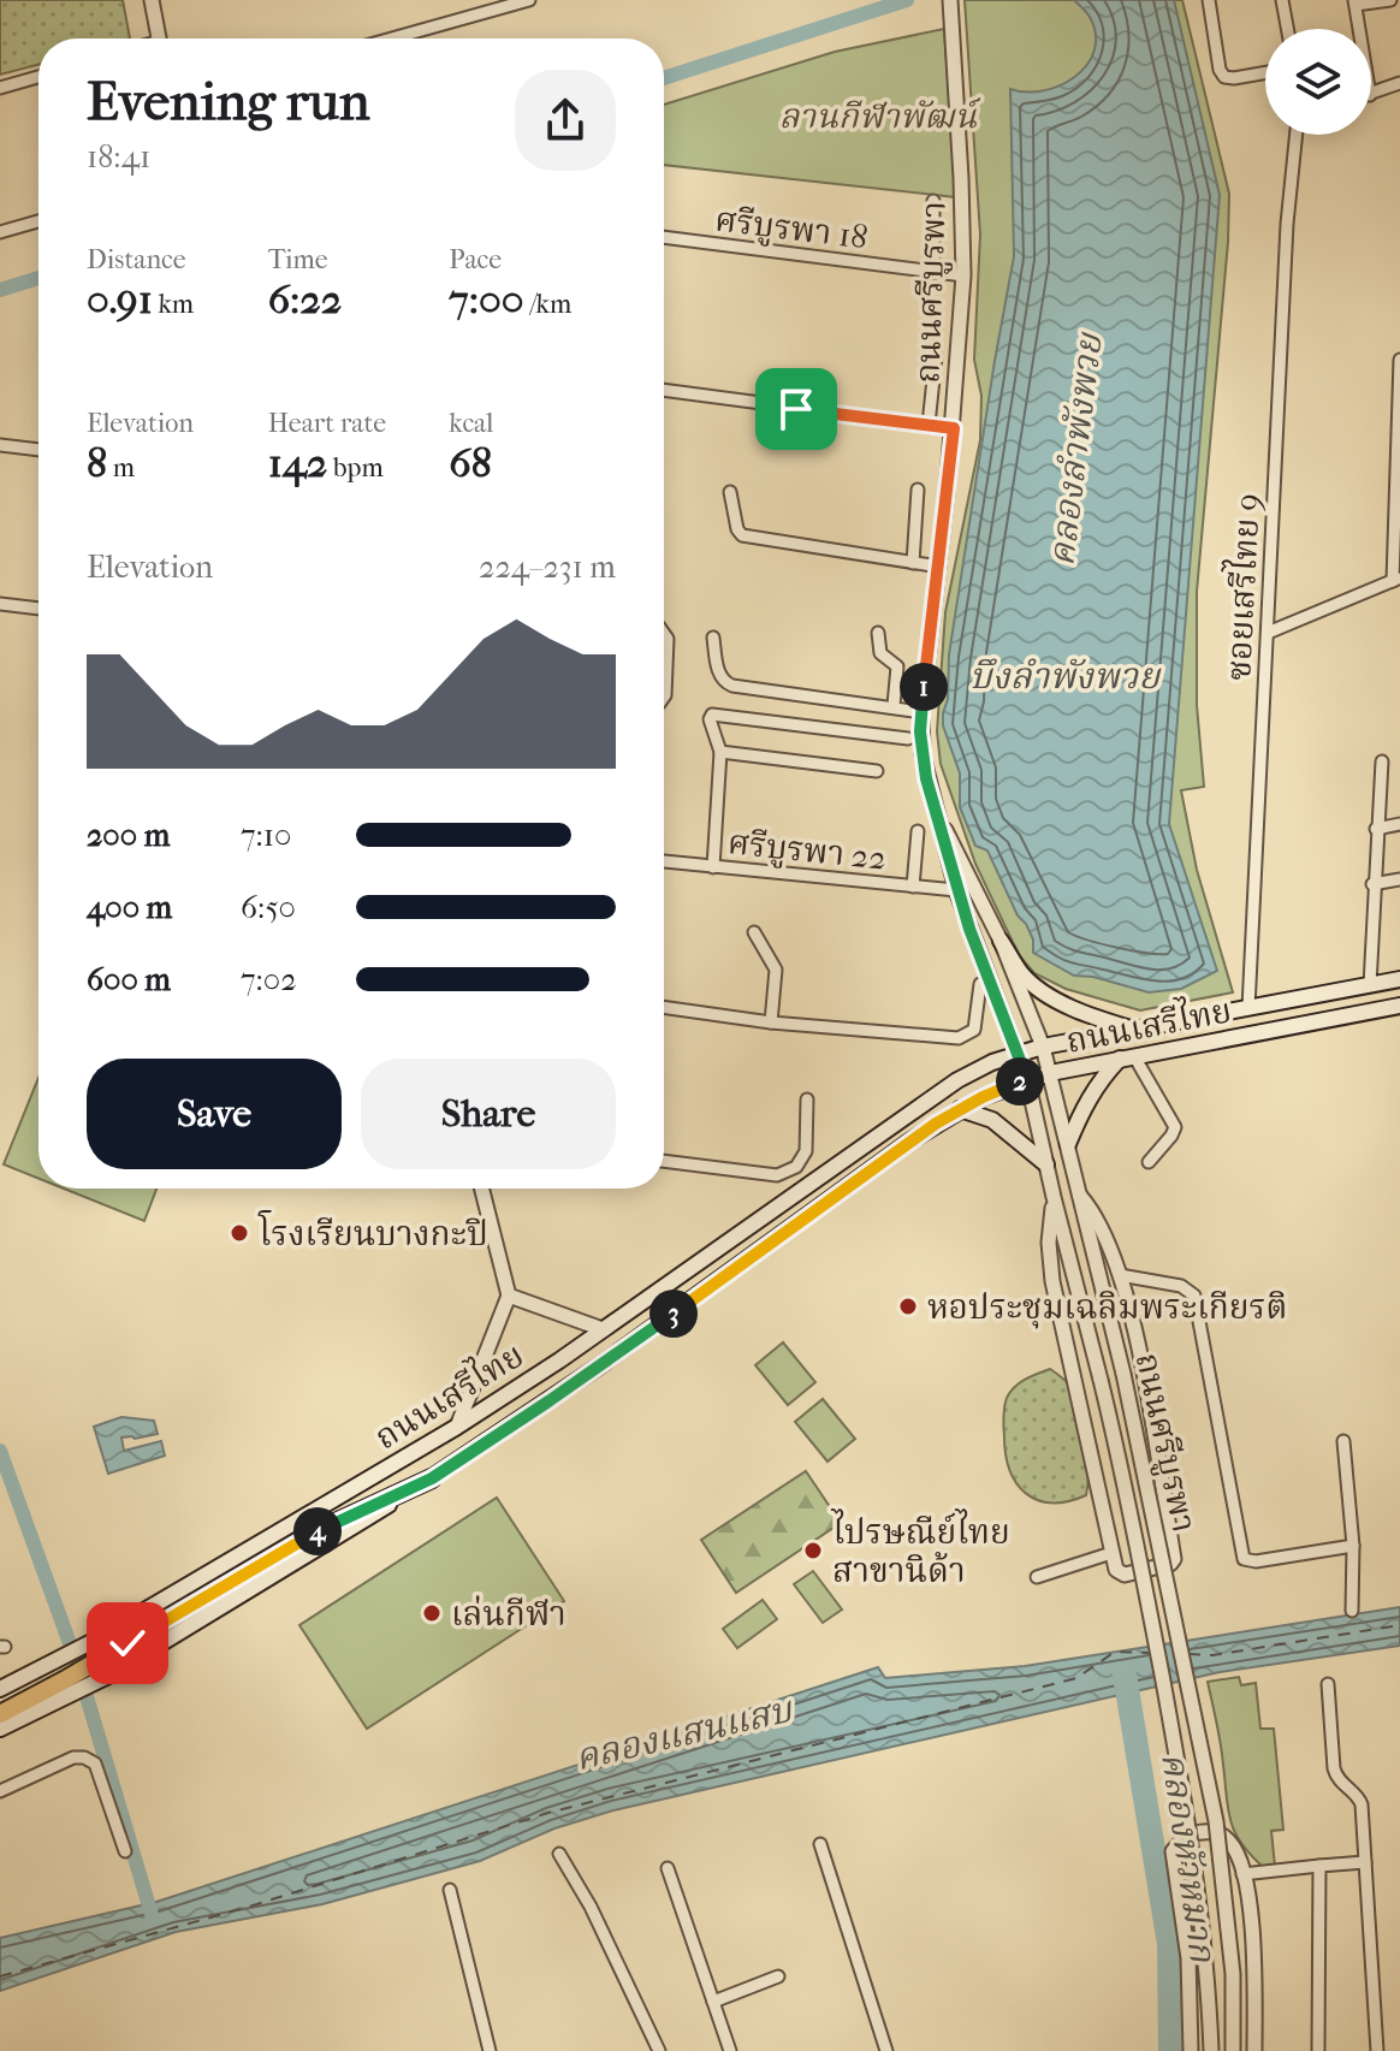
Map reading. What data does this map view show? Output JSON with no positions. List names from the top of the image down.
{
  "streets": {
    "main road": ["ถนนเสรีไทย"],
    "street": [
      "ศรีบูรพา 18",
      "ถนนศรีบูรพา",
      "ซอยเสรีไทย 9",
      "ศรีบูรพา 22"
    ]
  },
  "crossings": [
    ["ศรีบูรพา 18", "ถนนศรีบูรพา"],
    ["ถนนศรีบูรพา", "ศรีบูรพา 22"],
    ["ถนนศรีบูรพา", "ถนนเสรีไทย"],
    ["ซอยเสรีไทย 9", "ถนนเสรีไทย"]
  ],
  "water": [
    "คลองลำพังพวย",
    "บึงลำพังพวย",
    "คลองแสนแสบ",
    "คลองหัวหมาก"
  ],
  "parks": ["ลานกีฬาพัฒน์"],
  "places": [
    "โรงเรียนบางกะปิ",
    "หอประชุมเฉลิมพระเกียรติ",
    "ไปรษณีย์ไทย สาขานิด้า",
    "เล่นกีฬา"
  ],
  "page": {
    "heading": ["Evening run", "18:41"],
    "stats": [
      ["Distance", "0.91 km"],
      ["Time", "6:22"],
      ["Pace", "7:00 /km"],
      ["Elevation", "8 m"],
      ["Heart rate", "142 bpm"],
      ["kcal", "68"]
    ],
    "chart": ["Elevation", "224–231 m"],
    "pins": [
      "1",
      "2",
      "3",
      "4"
    ],
    "list": [
      {
        "name": "200 m",
        "note": "7:10"
      },
      {
        "name": "400 m",
        "note": "6:50"
      },
      {
        "name": "600 m",
        "note": "7:02"
      }
    ],
    "buttons": ["Save", "Share"]
  }
}
